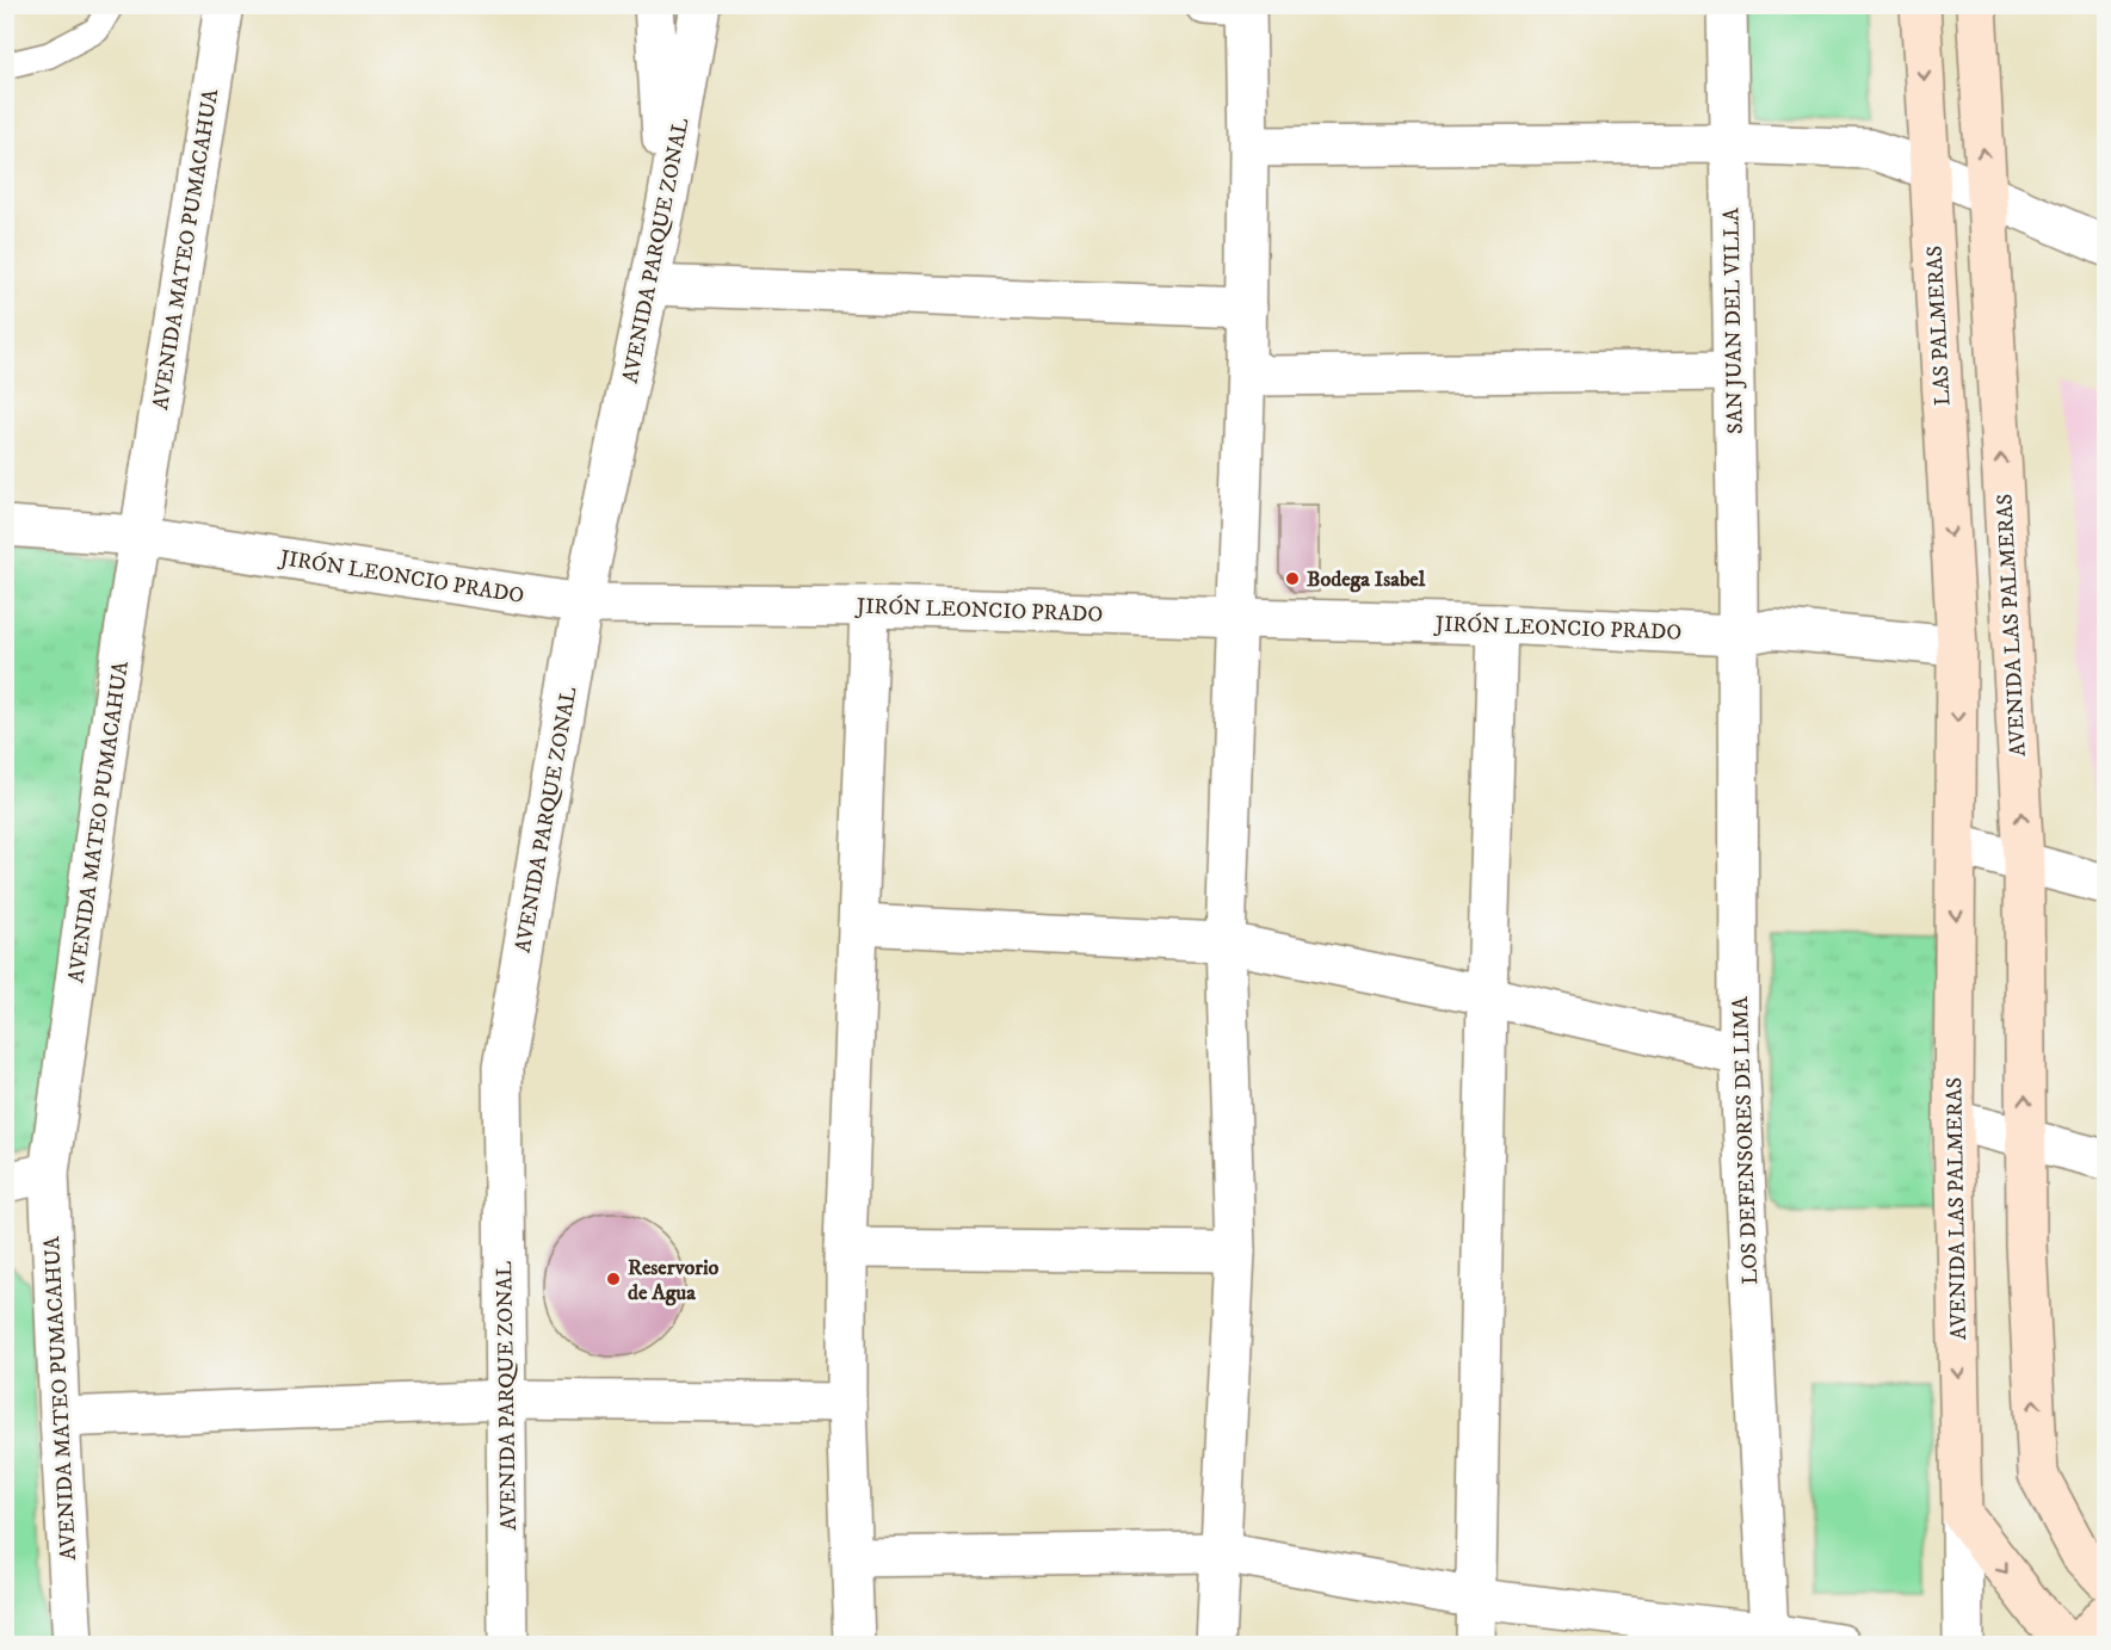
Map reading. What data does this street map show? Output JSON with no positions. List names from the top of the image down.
{
  "streets": {
    "street": [
      "AVENIDA MATEO PUMACAHUA",
      "AVENIDA PARQUE ZONAL",
      "SAN JUAN DEL VILLA",
      "LAS PALMERAS",
      "JIRÓN LEONCIO PRADO",
      "AVENIDA LAS PALMERAS",
      "LOS DEFENSORES DE LIMA"
    ]
  },
  "crossings": [
    ["AVENIDA MATEO PUMACAHUA", "JIRÓN LEONCIO PRADO"],
    ["AVENIDA PARQUE ZONAL", "JIRÓN LEONCIO PRADO"],
    ["SAN JUAN DEL VILLA", "JIRÓN LEONCIO PRADO"],
    ["SAN JUAN DEL VILLA", "LOS DEFENSORES DE LIMA"],
    ["LAS PALMERAS", "JIRÓN LEONCIO PRADO"],
    ["LAS PALMERAS", "AVENIDA LAS PALMERAS"],
    ["JIRÓN LEONCIO PRADO", "AVENIDA LAS PALMERAS"],
    ["JIRÓN LEONCIO PRADO", "LOS DEFENSORES DE LIMA"]
  ],
  "one_way": ["LAS PALMERAS"],
  "places": ["Bodega Isabel", "Reservorio de Agua"]
}
